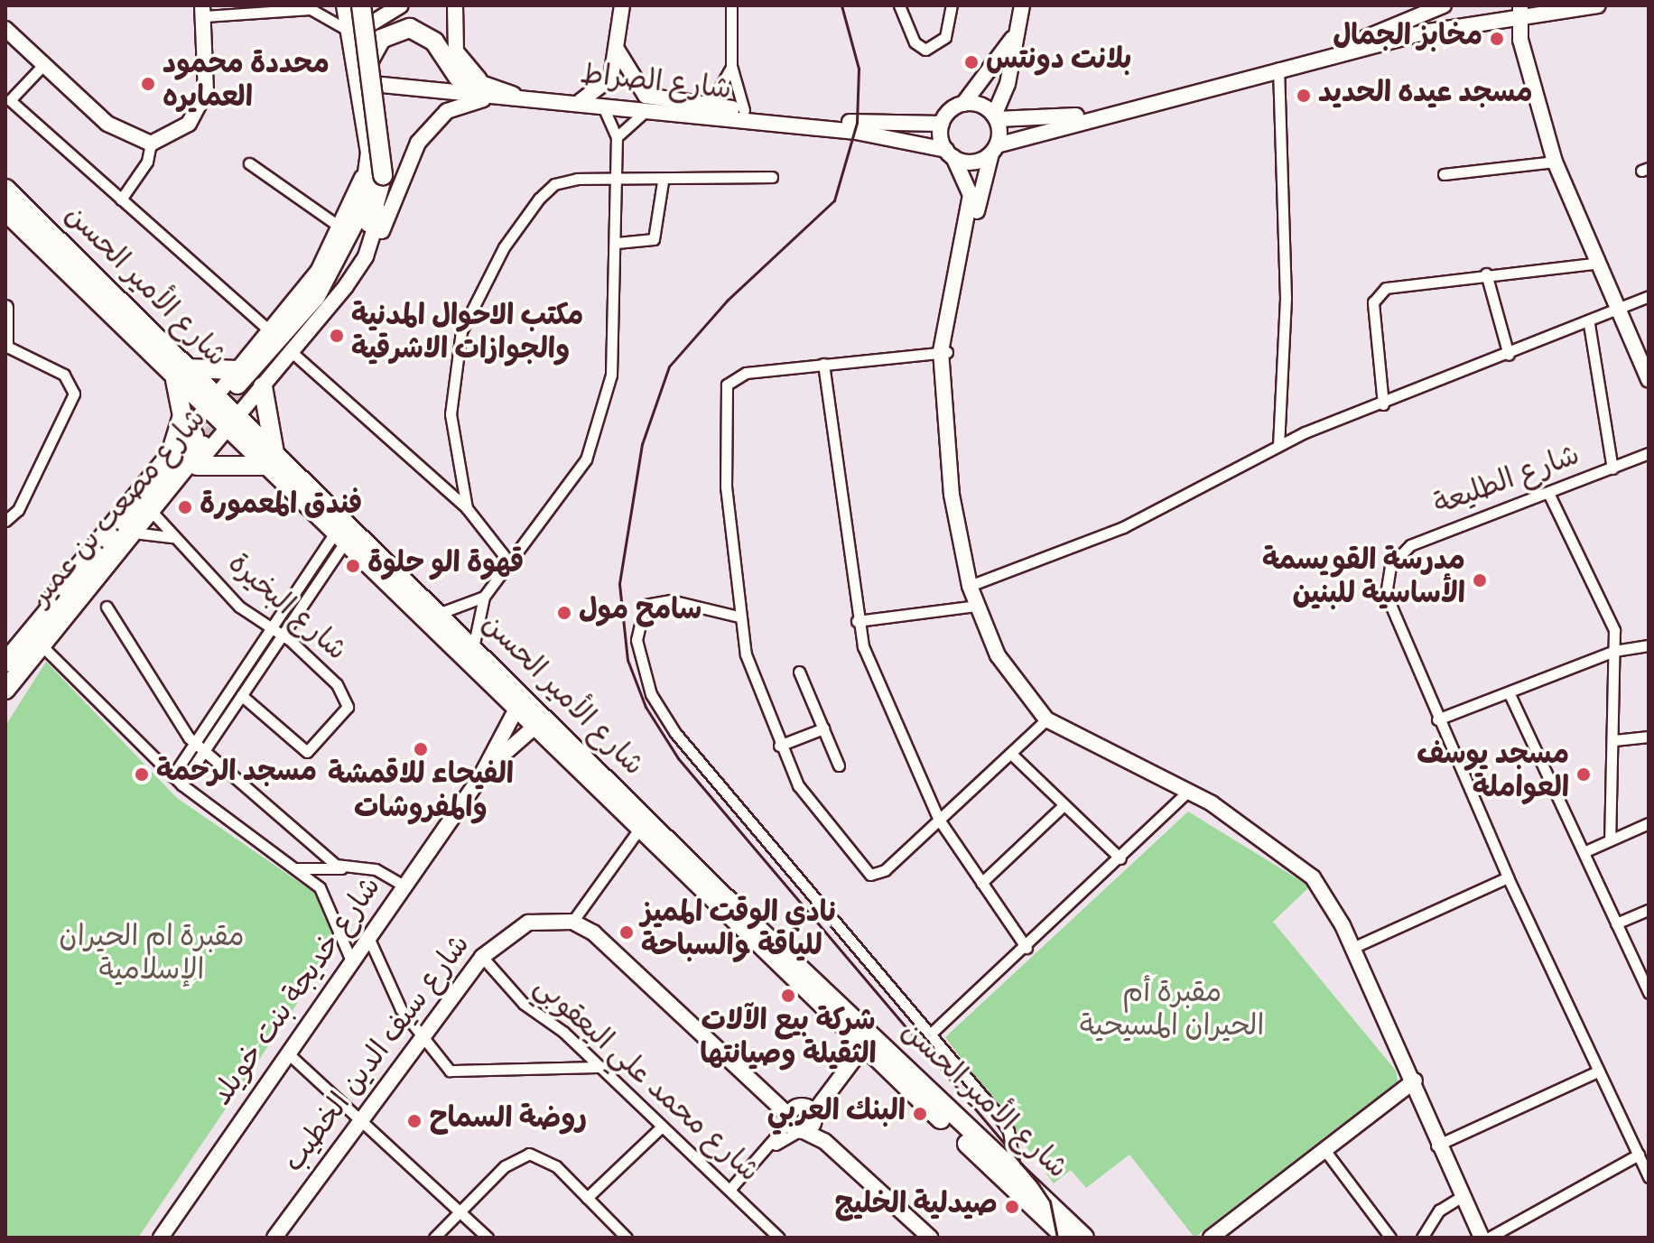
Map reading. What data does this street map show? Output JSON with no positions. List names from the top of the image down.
{
  "streets": {
    "highway": ["شارع الأمير الحسن", "شارع مصعب بن عمير"],
    "street": [
      "شارع الصراط",
      "شارع الطليعة",
      "شارع البخيرة",
      "شارع خديجة بنت خويلد",
      "شارع سيف الدين الخطيب",
      "شارع محمد علي اليعقوبي"
    ]
  },
  "crossings": [
    ["شارع الأمير الحسن", "شارع مصعب بن عمير"],
    ["شارع الأمير الحسن", "شارع خديجة بنت خويلد"],
    ["شارع مصعب بن عمير", "شارع البخيرة"],
    ["شارع سيف الدين الخطيب", "شارع محمد علي اليعقوبي"]
  ],
  "parks": ["مقبرة ام الحيران الإسلامية", "مقبرة أم الحيران المسيحية"],
  "places": [
    "مخابز الجمال",
    "بلانت دونتس",
    "محددة محمود العمايره",
    "مسجد عيده الحديد",
    "مكتب الاحوال المدنية والجوازات الاشرقية",
    "فندق المعمورة",
    "قهوة الو حلوة",
    "مدرسة القويسمة الأساسية للبنين",
    "سامح مول",
    "الفيحاء للاقمشة والمفروشات",
    "مسجد الرحمة",
    "مسجد يوسف العواملة",
    "نادي الوقت المميز للياقة والسباحة",
    "شركة بيع الآلات الثقيلة وصيانتها",
    "البنك العربي",
    "روضة السماح",
    "صيدلية الخليج"
  ]
}
